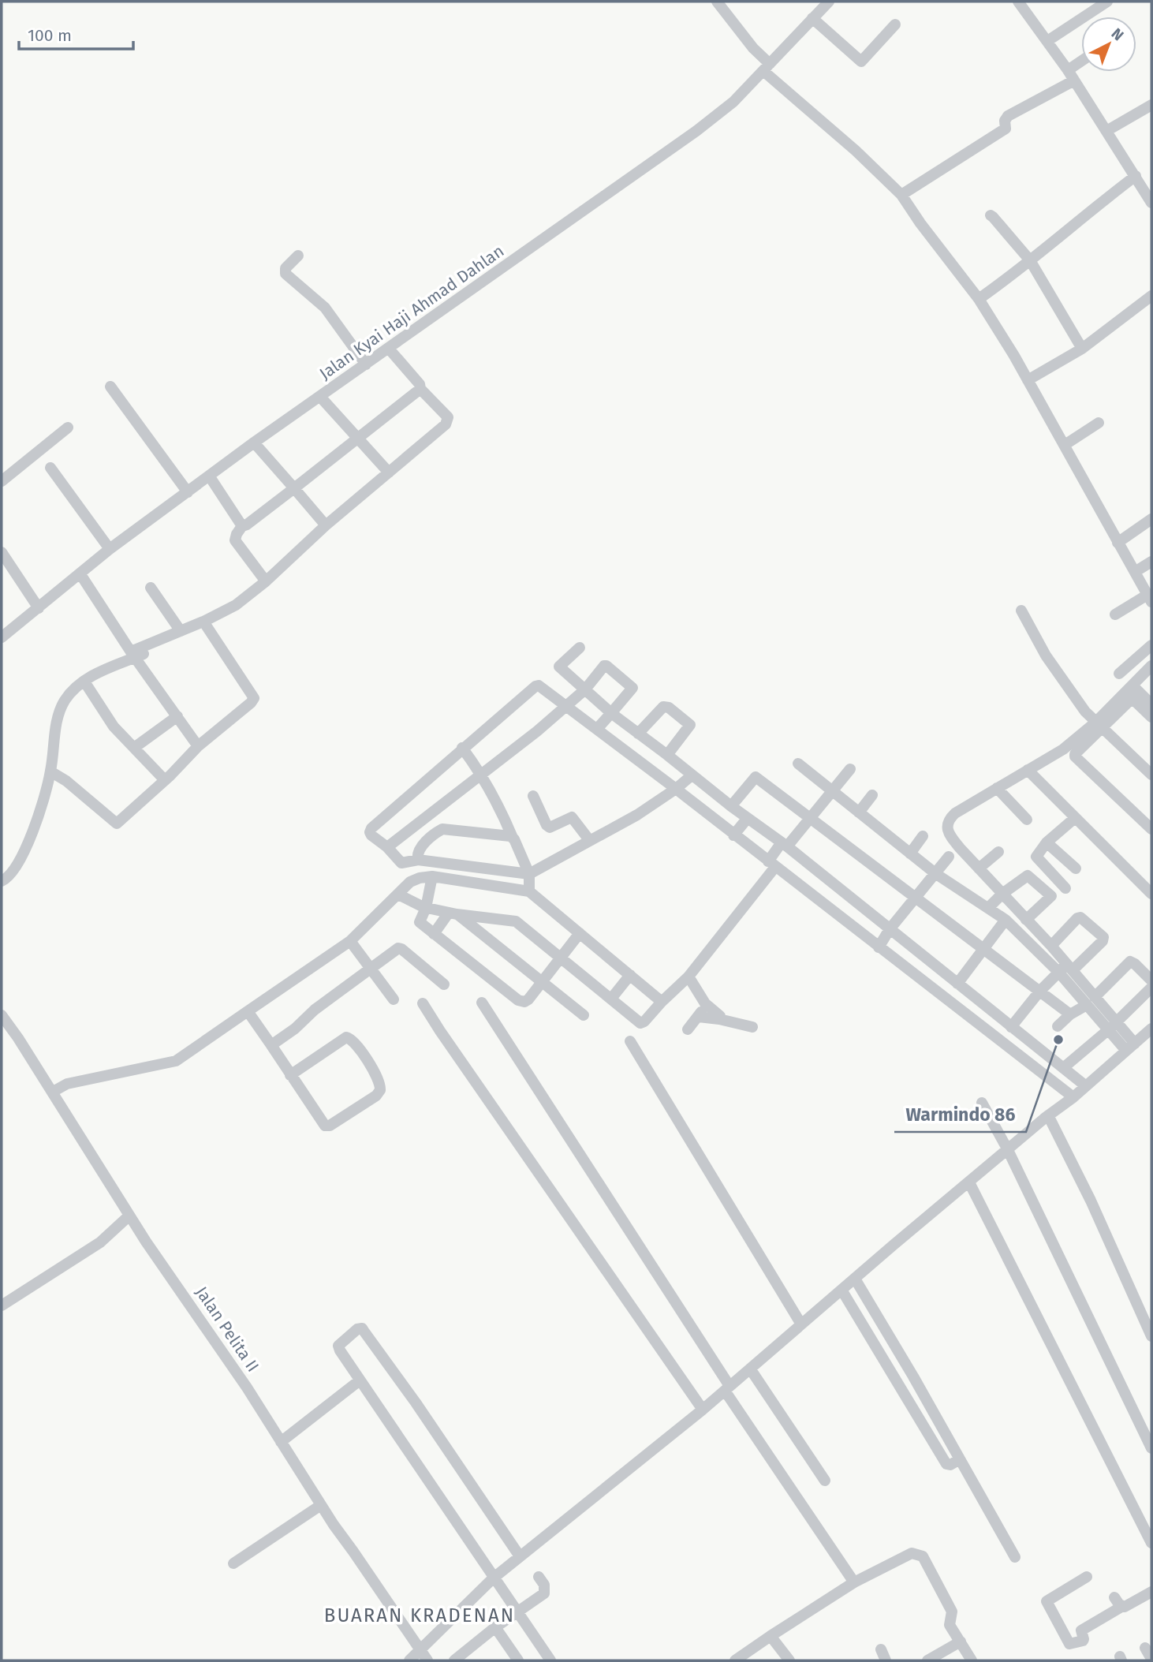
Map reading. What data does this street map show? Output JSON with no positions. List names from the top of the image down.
{
  "streets": {
    "street": ["Jalan Kyai Haji Ahmad Dahlan", "Jalan Pelita II"]
  },
  "districts": ["BUARAN KRADENAN"],
  "places": ["Warmindo 86"],
  "scale_bar": "100 m",
  "north": "top right"
}
